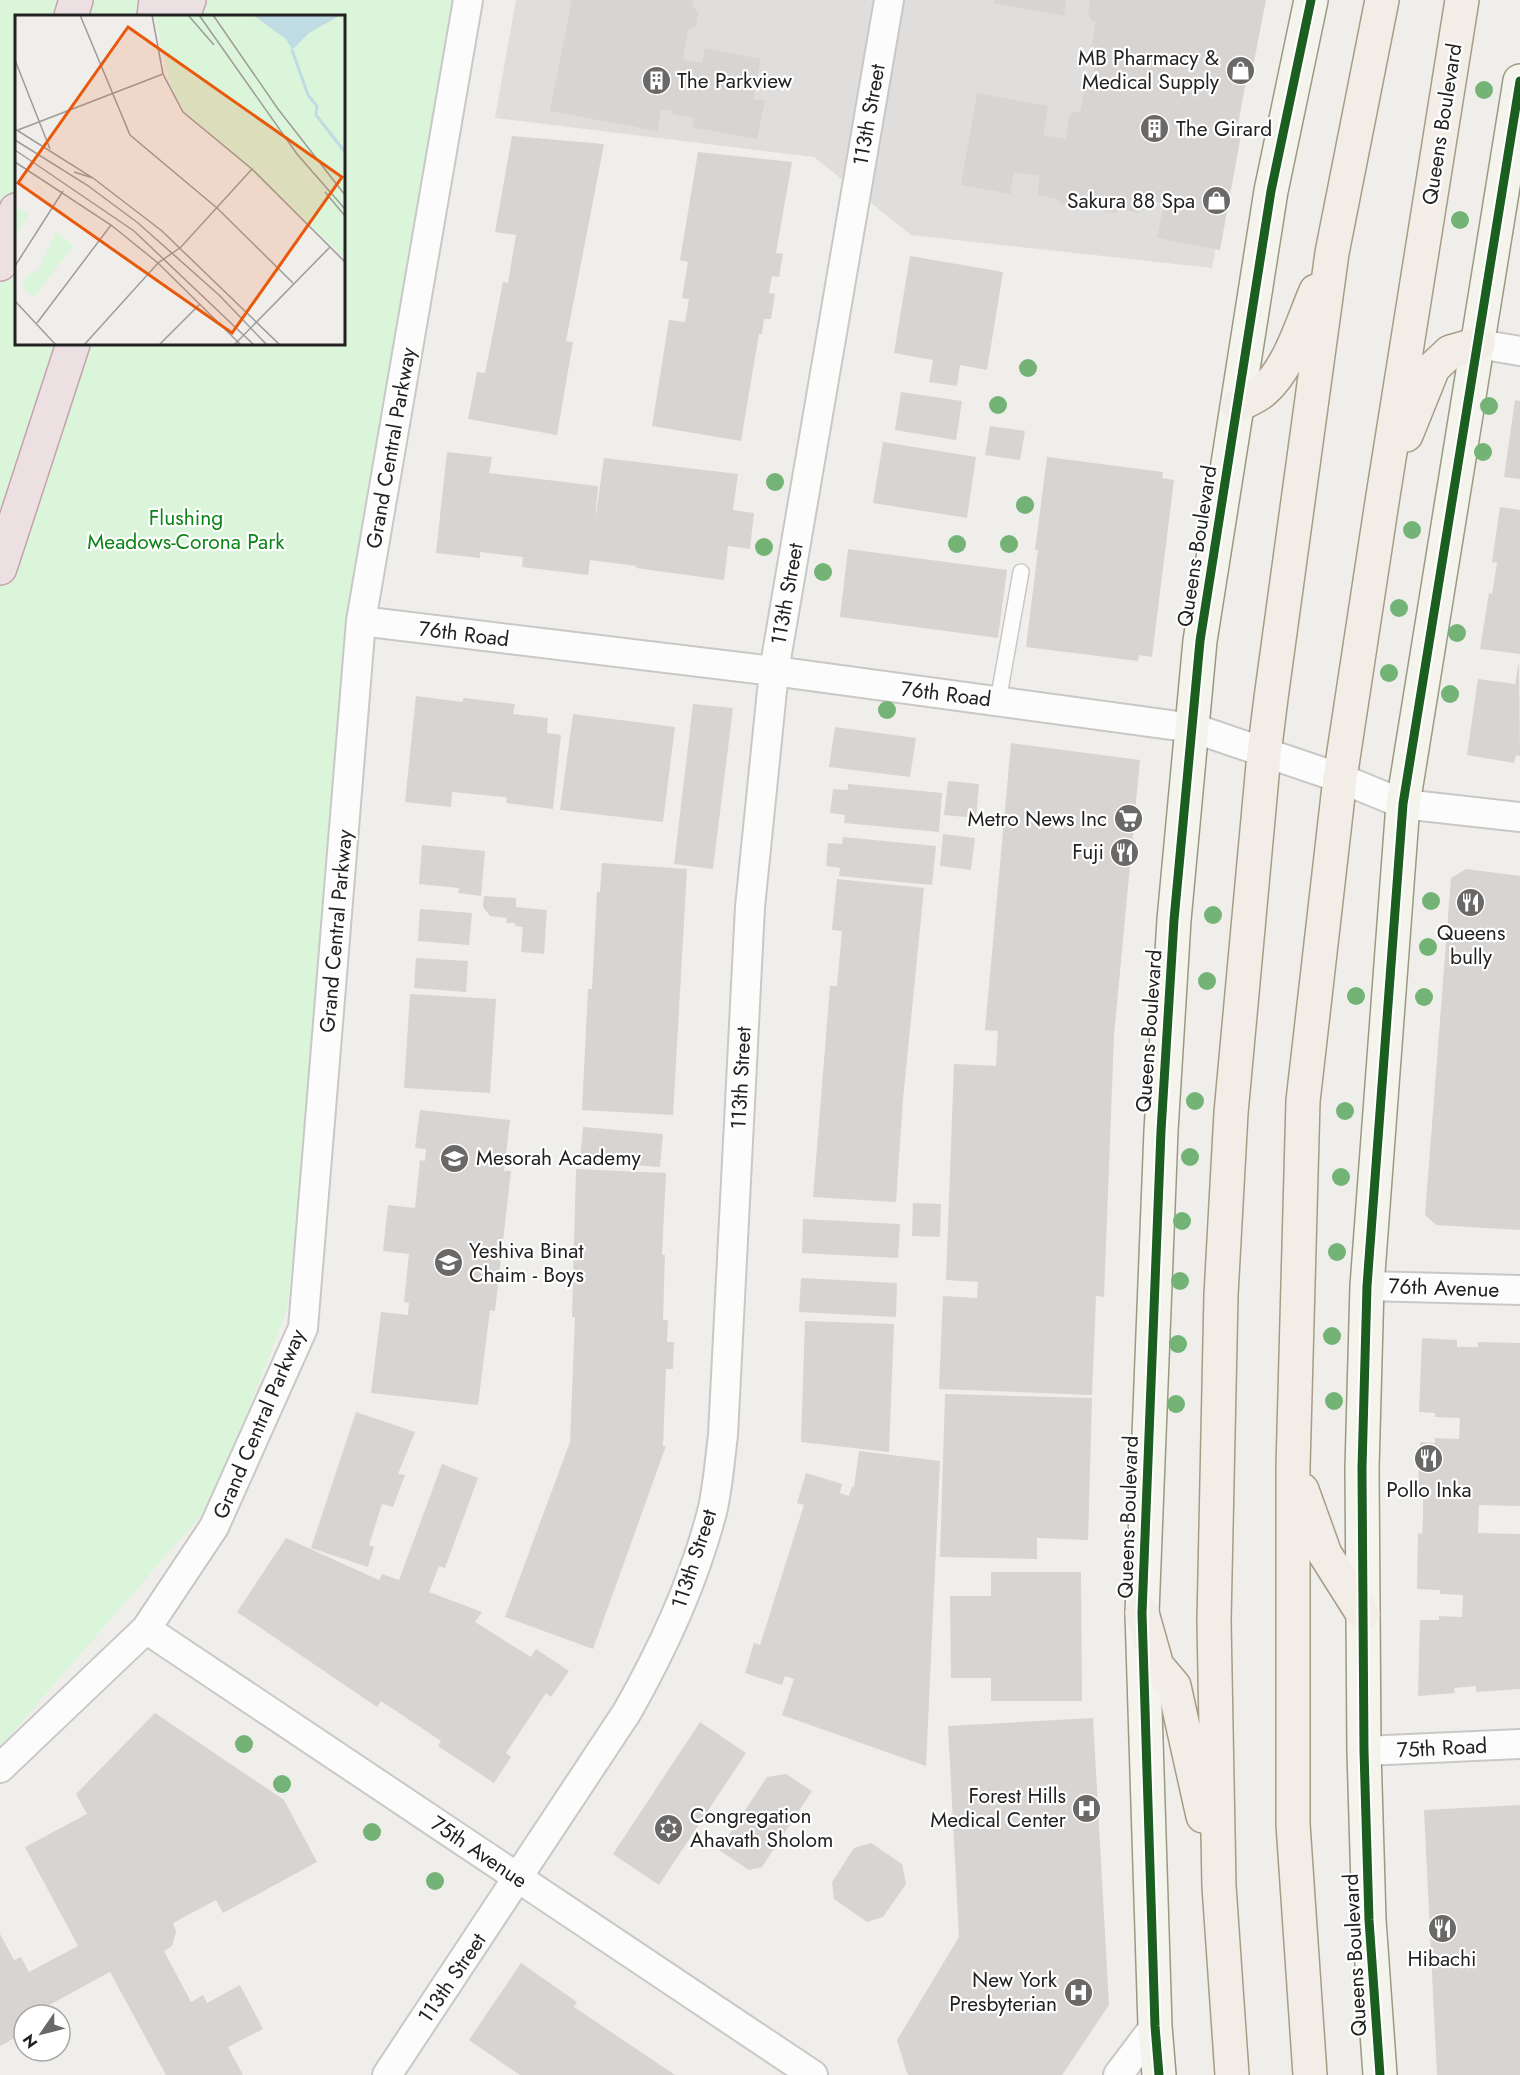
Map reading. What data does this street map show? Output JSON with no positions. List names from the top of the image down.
{
  "streets": {
    "main road": ["Queens Boulevard"],
    "street": [
      "113th Street",
      "Grand Central Parkway",
      "76th Road",
      "76th Avenue",
      "75th Road",
      "75th Avenue"
    ]
  },
  "crossings": [
    ["113th Street", "76th Road"],
    ["113th Street", "75th Avenue"],
    ["Queens Boulevard", "76th Road"],
    ["Queens Boulevard", "76th Avenue"],
    ["Queens Boulevard", "75th Road"],
    ["Grand Central Parkway", "76th Road"],
    ["Grand Central Parkway", "75th Avenue"]
  ],
  "parks": ["Flushing Meadows-Corona Park"],
  "places": {
    "shop": ["MB Pharmacy & Medical Supply", "Sakura 88 Spa"],
    "building": ["The Parkview", "The Girard"],
    "supermarket": ["Metro News Inc"],
    "restaurant": [
      "Fuji",
      "Queens bully",
      "Pollo Inka",
      "Hibachi"
    ],
    "school or university": ["Mesorah Academy", "Yeshiva Binat Chaim - Boys"],
    "hospital": ["Forest Hills Medical Center", "New York Presbyterian"],
    "synagogue": ["Congregation Ahavath Sholom"]
  },
  "north": "bottom left"
}
